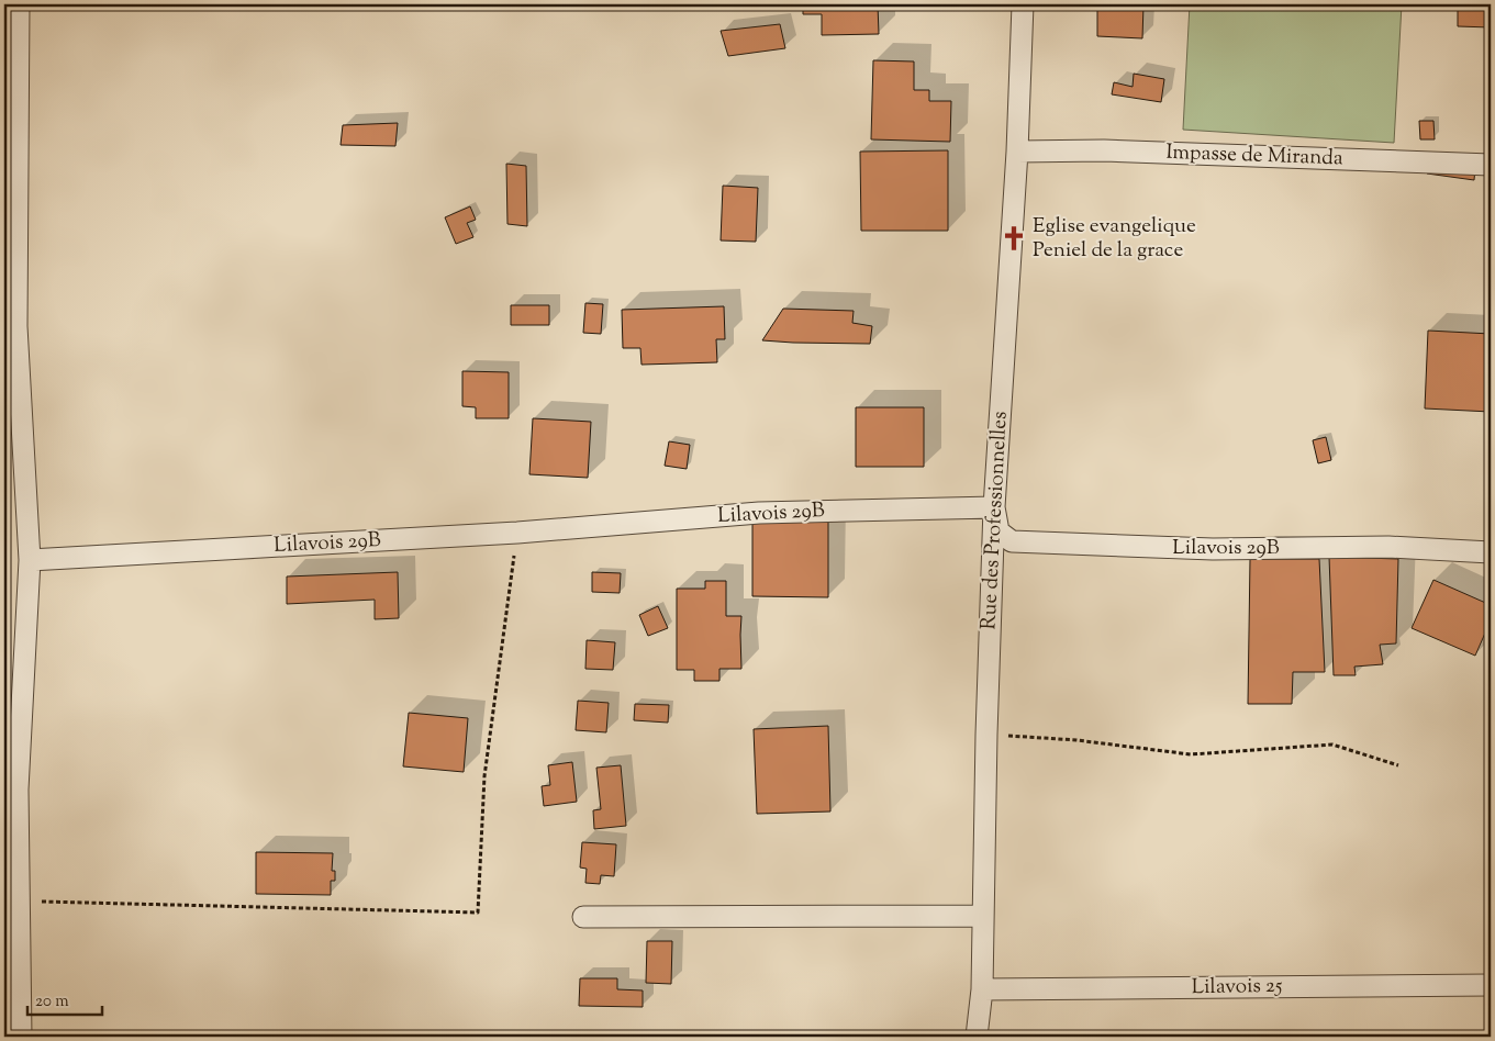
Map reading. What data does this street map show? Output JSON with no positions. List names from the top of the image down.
{
  "streets": {
    "street": [
      "Impasse de Miranda",
      "Lilavois 29B",
      "Rue des Professionnelles",
      "Lilavois 25"
    ]
  },
  "crossings": [
    ["Impasse de Miranda", "Rue des Professionnelles"],
    ["Lilavois 29B", "Rue des Professionnelles"],
    ["Rue des Professionnelles", "Lilavois 25"]
  ],
  "places": {
    "church": ["Eglise evangelique Peniel de la grace"]
  },
  "scale_bar": "20 m"
}
